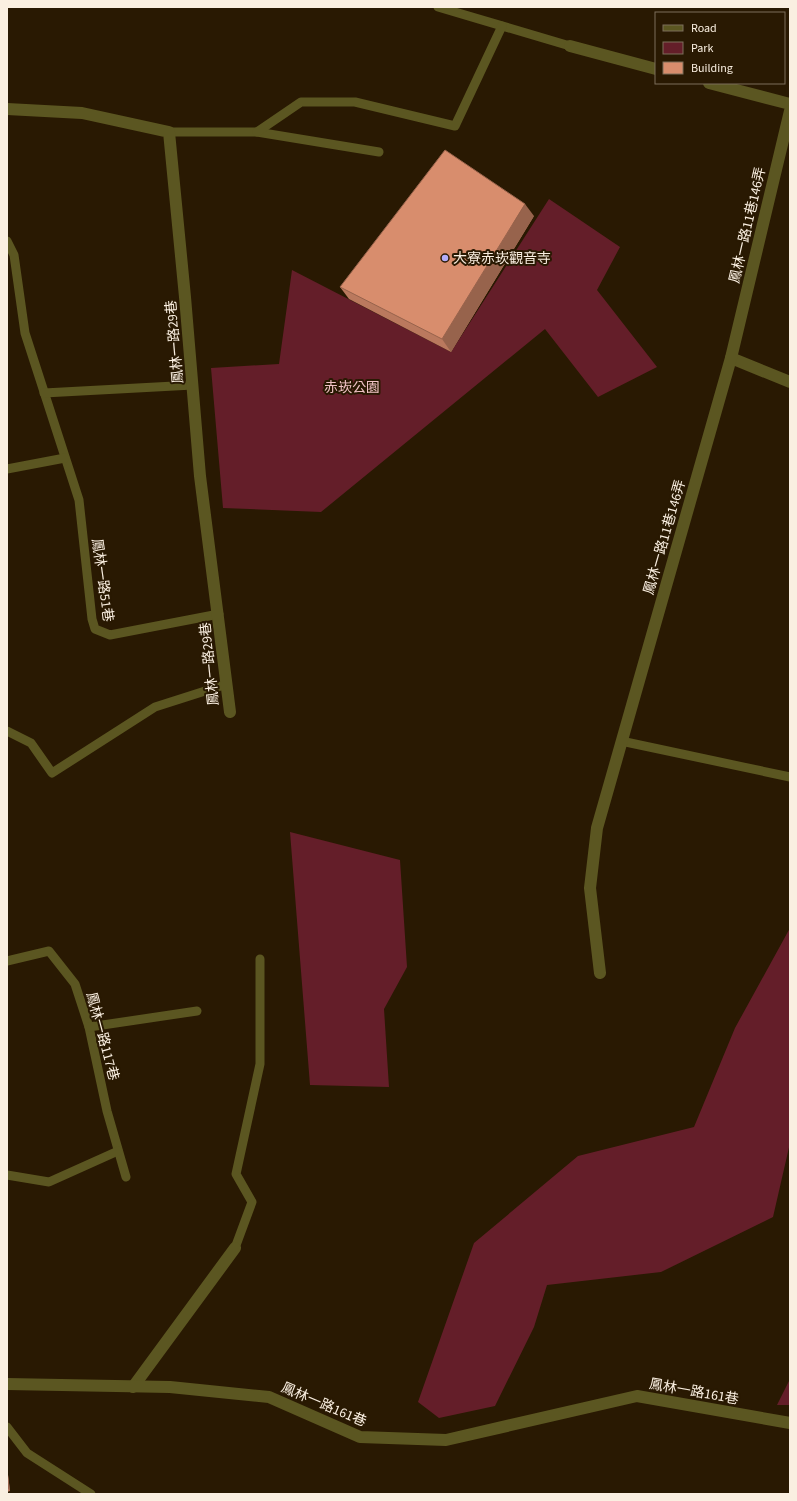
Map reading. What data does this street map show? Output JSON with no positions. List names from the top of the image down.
{
  "streets": {
    "street": ["鳳林一路11巷146弄", "鳳林一路29巷", "鳳林一路161巷"],
    "lane": ["鳳林一路51巷", "鳳林一路117巷"]
  },
  "crossings": [
    ["鳳林一路29巷", "鳳林一路51巷"]
  ],
  "parks": ["赤崁公園"],
  "places": ["大寮赤崁觀音寺"],
  "legend": ["Road", "Park", "Building"]
}
